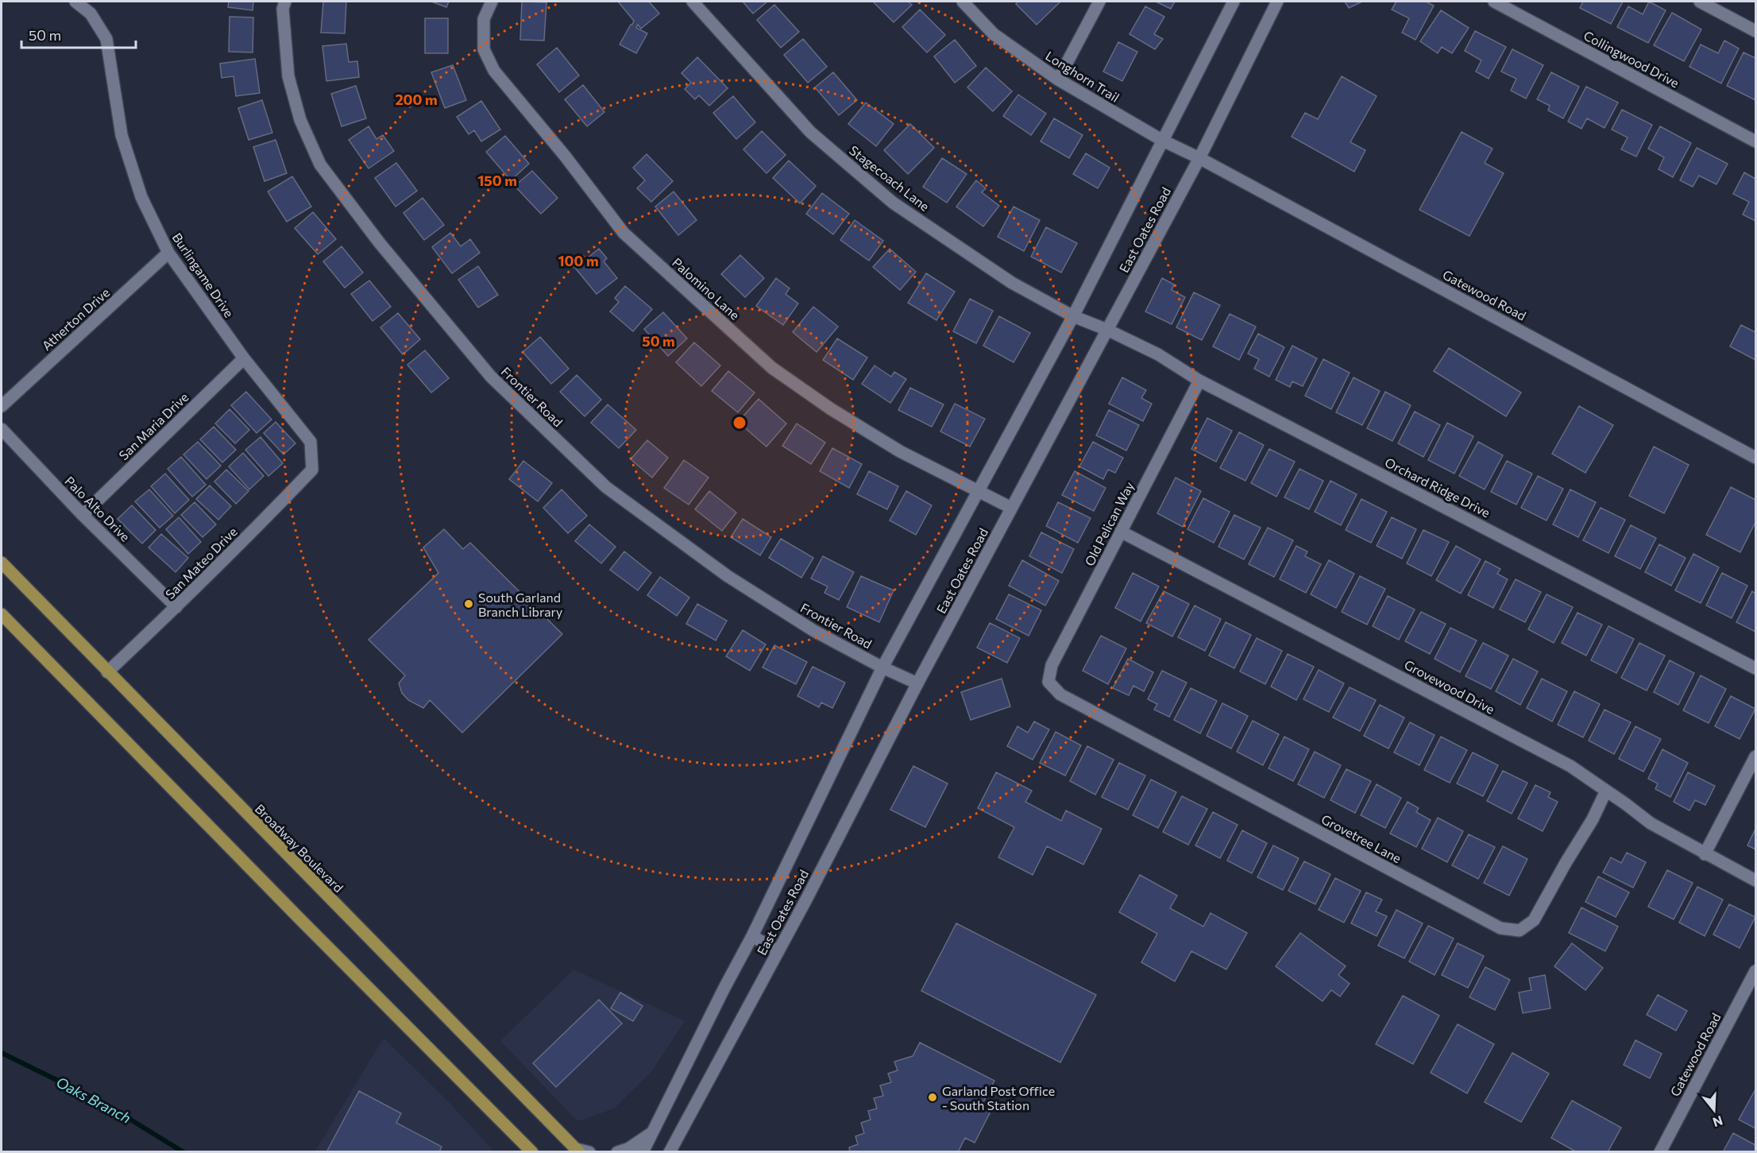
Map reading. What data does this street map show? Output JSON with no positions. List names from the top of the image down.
{
  "streets": {
    "main road": ["Broadway Boulevard"],
    "street": [
      "Collingwood Drive",
      "Longhorn Trail",
      "Stagecoach Lane",
      "East Oates Road",
      "Burlingame Drive",
      "Palomino Lane",
      "Gatewood Road",
      "Atherton Drive",
      "Frontier Road",
      "San Maria Drive",
      "Orchard Ridge Drive",
      "Palo Alto Drive",
      "Old Pelican Way",
      "San Mateo Drive",
      "Grovewood Drive",
      "Grovetree Lane"
    ]
  },
  "crossings": [
    ["Longhorn Trail", "East Oates Road"],
    ["Longhorn Trail", "Gatewood Road"],
    ["Stagecoach Lane", "East Oates Road"],
    ["Stagecoach Lane", "Orchard Ridge Drive"],
    ["East Oates Road", "Palomino Lane"],
    ["East Oates Road", "Gatewood Road"],
    ["East Oates Road", "Frontier Road"],
    ["East Oates Road", "Orchard Ridge Drive"],
    ["Burlingame Drive", "Atherton Drive"],
    ["Burlingame Drive", "San Maria Drive"],
    ["Burlingame Drive", "San Mateo Drive"],
    ["San Maria Drive", "Palo Alto Drive"],
    ["Orchard Ridge Drive", "Old Pelican Way"],
    ["Palo Alto Drive", "San Mateo Drive"],
    ["Old Pelican Way", "Grovewood Drive"],
    ["Old Pelican Way", "Grovetree Lane"],
    ["San Mateo Drive", "Broadway Boulevard"],
    ["Grovewood Drive", "Grovetree Lane"]
  ],
  "water": ["Oaks Branch"],
  "places": ["South Garland Branch Library", "Garland Post Office - South Station"],
  "scale_bar": "50 m",
  "north": "bottom",
  "rings": [
    "200 m",
    "150 m",
    "100 m",
    "50 m"
  ]
}
